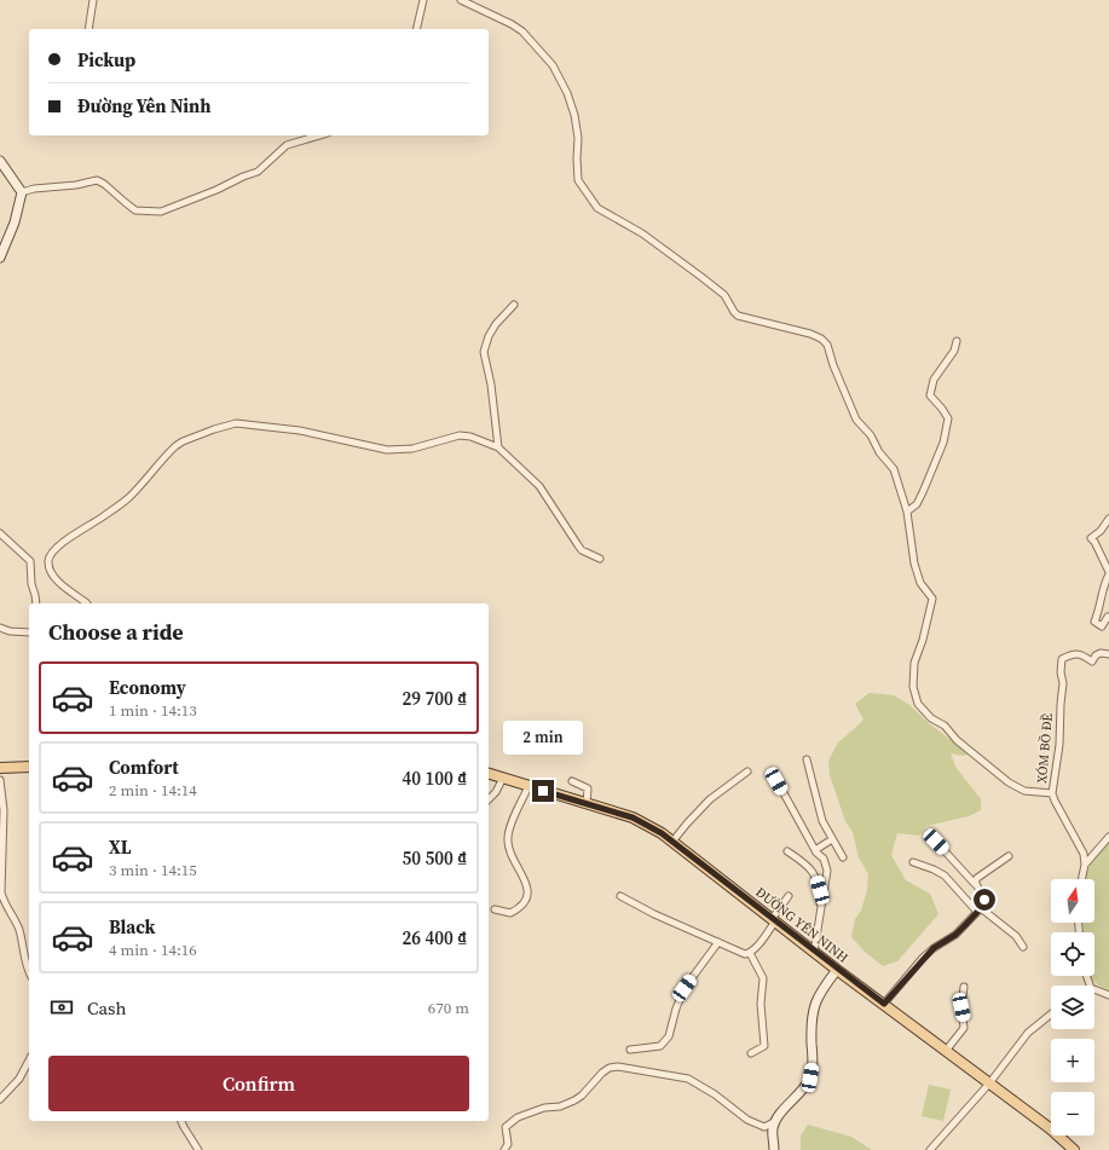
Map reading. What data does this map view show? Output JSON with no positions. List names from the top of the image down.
{
  "streets": {
    "main road": ["ĐƯỜNG YÊN NINH"],
    "street": ["XÓM BỒ ĐỀ"]
  },
  "north": "top",
  "page": {
    "banner": ["Pickup", "Đường Yên Ninh"],
    "heading": "Choose a ride",
    "list": [
      {
        "name": "Economy",
        "note": "1 min · 14:13",
        "value": "29 700 ₫"
      },
      {
        "name": "Comfort",
        "note": "2 min · 14:14",
        "value": "40 100 ₫"
      },
      {
        "name": "XL",
        "note": "3 min · 14:15",
        "value": "50 500 ₫"
      },
      {
        "name": "Black",
        "note": "4 min · 14:16",
        "value": "26 400 ₫"
      }
    ],
    "bubble": "2 min",
    "map_buttons": ["+", "−"],
    "pay": ["Cash", "670 m"],
    "buttons": "Confirm"
  }
}
